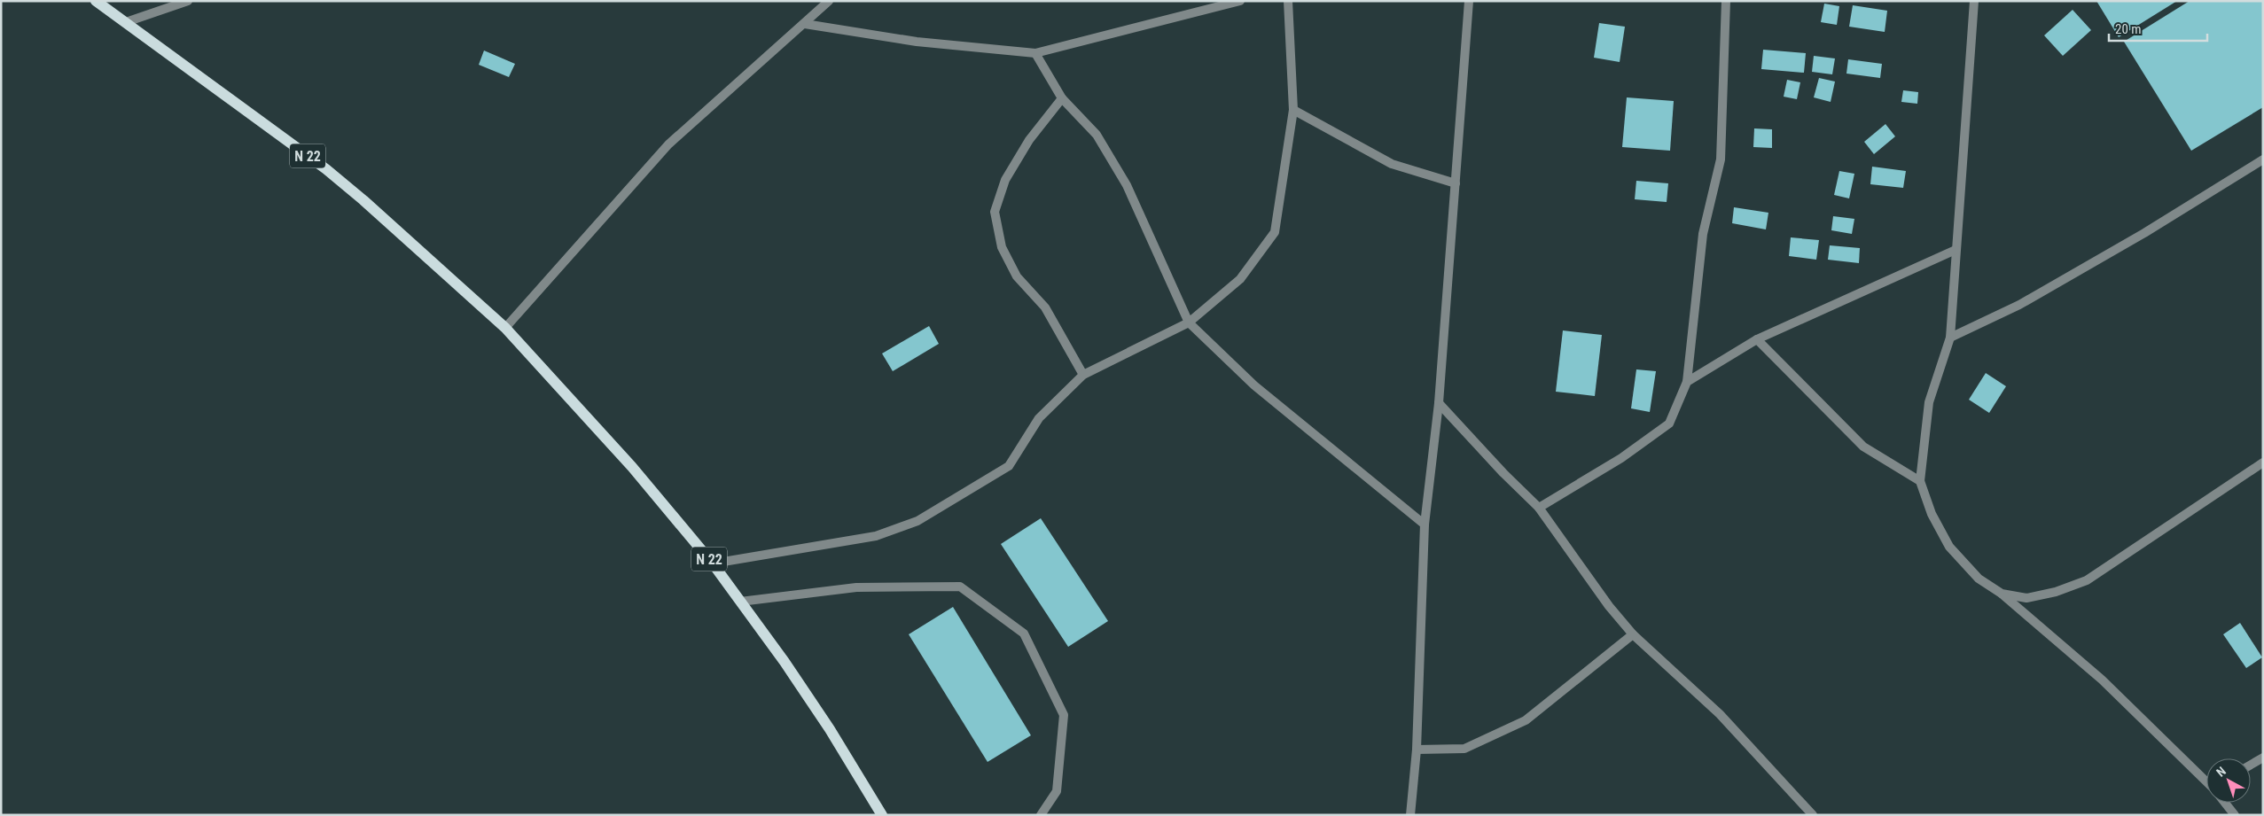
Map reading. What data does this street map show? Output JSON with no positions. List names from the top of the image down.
{
  "streets": {
    "main road": ["N 22"]
  },
  "scale_bar": "20 m",
  "north": "top left"
}
